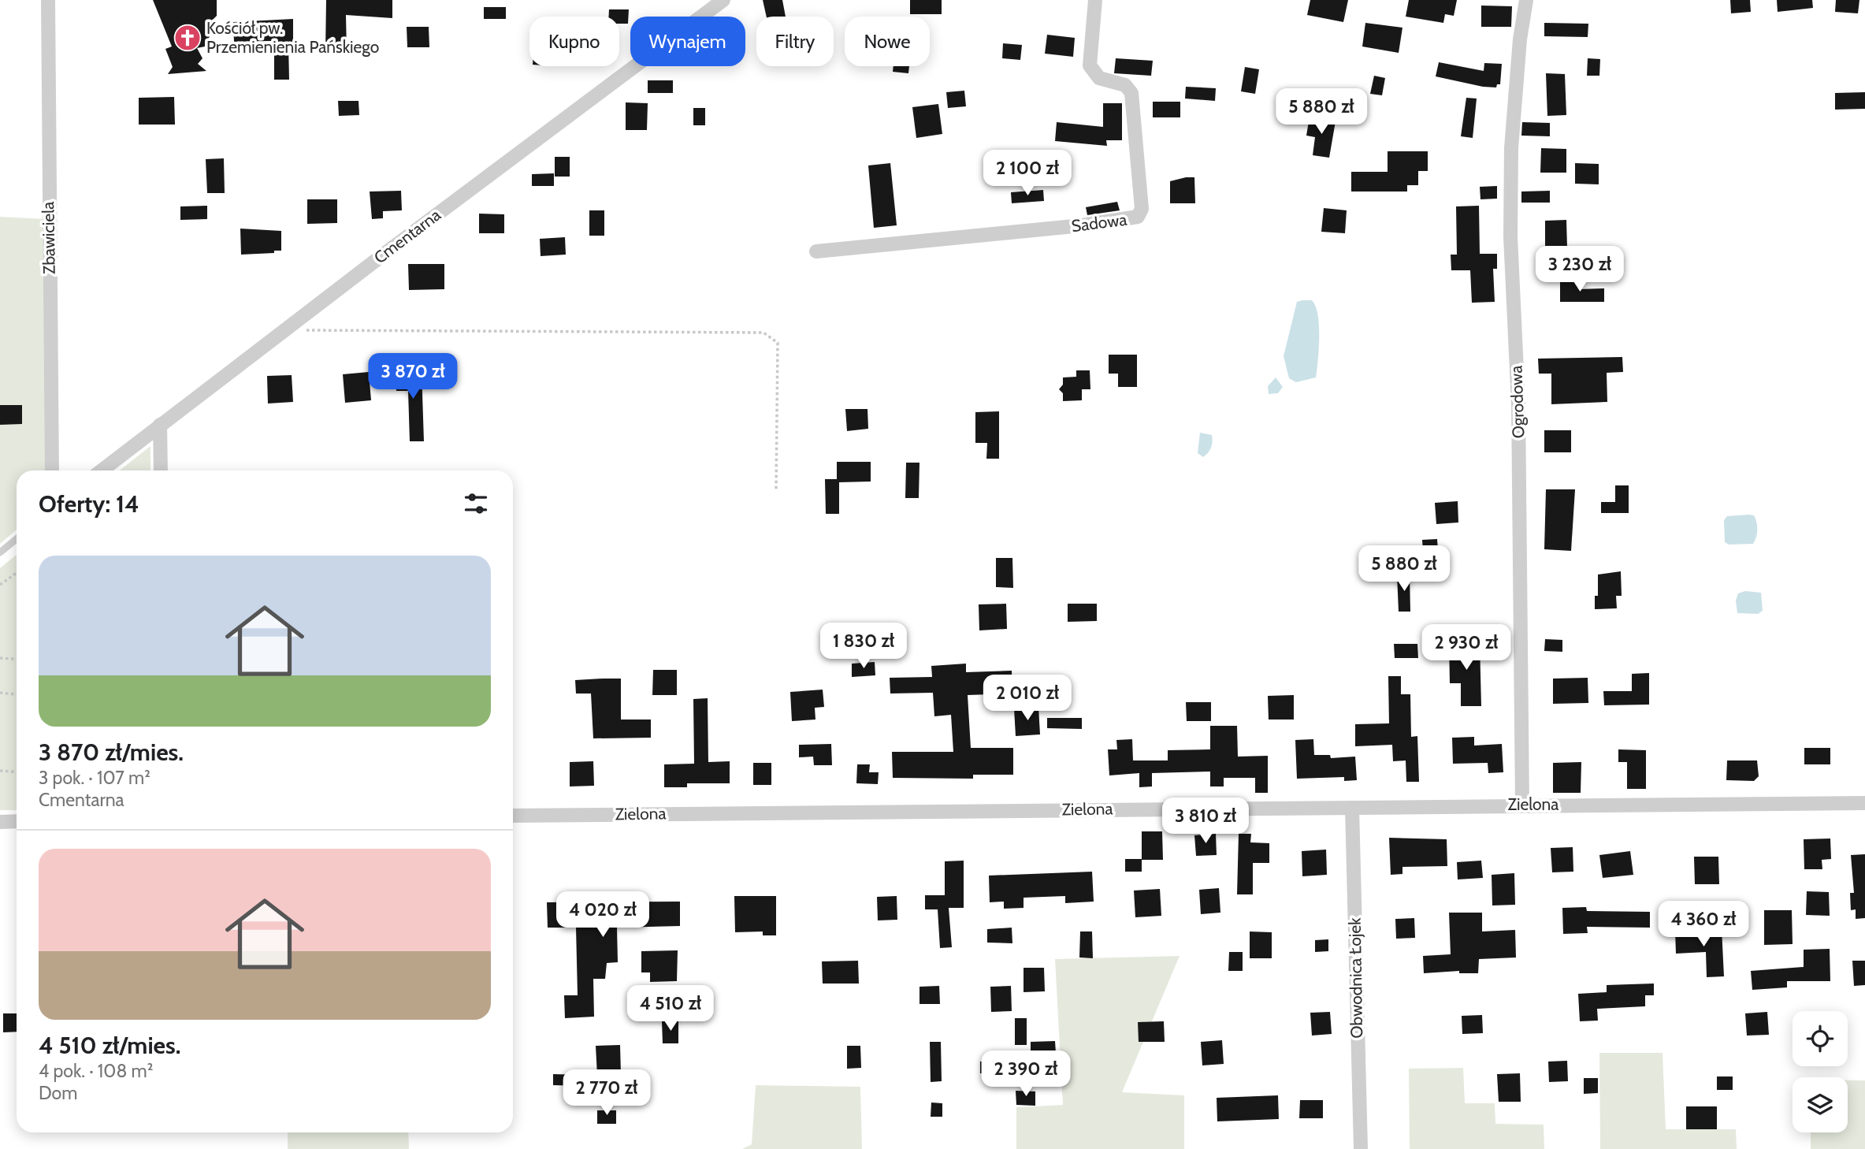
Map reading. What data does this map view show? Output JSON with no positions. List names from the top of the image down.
{
  "streets": {
    "street": [
      "Sadowa",
      "Cmentarna",
      "Zbawiciela",
      "Ogrodowa",
      "Zielona",
      "Obwodnica Łojek"
    ]
  },
  "crossings": [
    ["Ogrodowa", "Zielona"],
    ["Zielona", "Obwodnica Łojek"]
  ],
  "places": {
    "church": ["Kościół pw. Przemienienia Pańskiego"]
  },
  "page": {
    "chip": [
      "Kupno",
      "Wynajem",
      "Filtry",
      "Nowe"
    ],
    "price": [
      "5 880 zł",
      "2 100 zł",
      "3 230 zł",
      "3 870 zł",
      "5 880 zł",
      "1 830 zł",
      "2 930 zł",
      "2 010 zł",
      "3 810 zł",
      "4 020 zł",
      "4 360 zł",
      "4 510 zł",
      "2 390 zł",
      "2 770 zł"
    ],
    "heading": "Oferty: 14",
    "list": [
      {
        "name": "3 870 zł/mies.",
        "note": "3 pok. · 107 m² · Cmentarna"
      },
      {
        "name": "4 510 zł/mies.",
        "note": "4 pok. · 108 m² · Dom"
      }
    ]
  }
}
